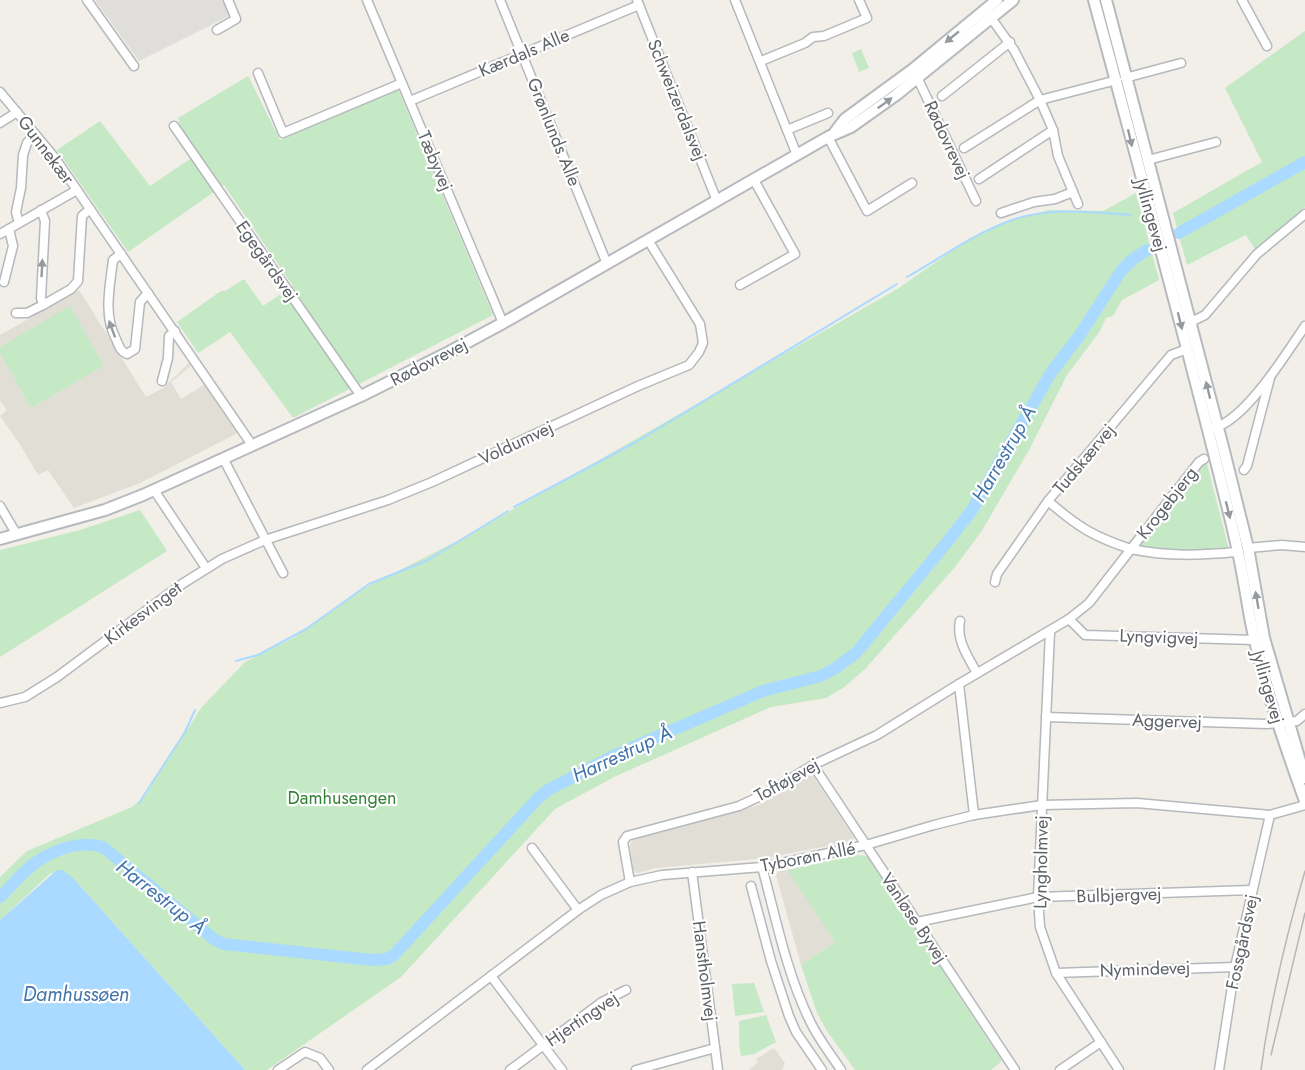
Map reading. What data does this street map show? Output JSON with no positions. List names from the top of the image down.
{
  "streets": {
    "street": [
      "Kærdals Alle",
      "Schweizerdalsvej",
      "Grønlunds Alle",
      "Rødovrevej",
      "Gunnekær",
      "Tæbyvej",
      "Jyllingevej",
      "Egegårdsvej",
      "Voldumvej",
      "Tudskærvej",
      "Krogebjerg",
      "Kirkesvinget",
      "Lyngvigvej",
      "Aggervej",
      "Toftøjevej",
      "Tyborøn Allé",
      "Lyngholmvej",
      "Bulbjergvej",
      "Vanløse Byvej",
      "Fossgårdsvej",
      "Nymindevej",
      "Hanstholmvej",
      "Hjertingvej"
    ]
  },
  "crossings": [
    ["Kærdals Alle", "Schweizerdalsvej"],
    ["Kærdals Alle", "Grønlunds Alle"],
    ["Kærdals Alle", "Tæbyvej"],
    ["Schweizerdalsvej", "Rødovrevej"],
    ["Grønlunds Alle", "Rødovrevej"],
    ["Rødovrevej", "Gunnekær"],
    ["Rødovrevej", "Tæbyvej"],
    ["Rødovrevej", "Egegårdsvej"],
    ["Rødovrevej", "Voldumvej"],
    ["Jyllingevej", "Tudskærvej"],
    ["Jyllingevej", "Krogebjerg"],
    ["Jyllingevej", "Lyngvigvej"],
    ["Jyllingevej", "Aggervej"],
    ["Jyllingevej", "Tyborøn Allé"],
    ["Voldumvej", "Kirkesvinget"],
    ["Krogebjerg", "Toftøjevej"],
    ["Lyngvigvej", "Toftøjevej"],
    ["Aggervej", "Lyngholmvej"],
    ["Toftøjevej", "Tyborøn Allé"],
    ["Toftøjevej", "Lyngholmvej"],
    ["Toftøjevej", "Vanløse Byvej"],
    ["Tyborøn Allé", "Lyngholmvej"],
    ["Tyborøn Allé", "Vanløse Byvej"],
    ["Tyborøn Allé", "Fossgårdsvej"],
    ["Tyborøn Allé", "Hanstholmvej"],
    ["Lyngholmvej", "Bulbjergvej"],
    ["Lyngholmvej", "Nymindevej"],
    ["Bulbjergvej", "Vanløse Byvej"],
    ["Bulbjergvej", "Fossgårdsvej"],
    ["Fossgårdsvej", "Nymindevej"]
  ],
  "water": ["Harrestrup Å", "Damhussøen"],
  "parks": ["Damhusengen"]
}
